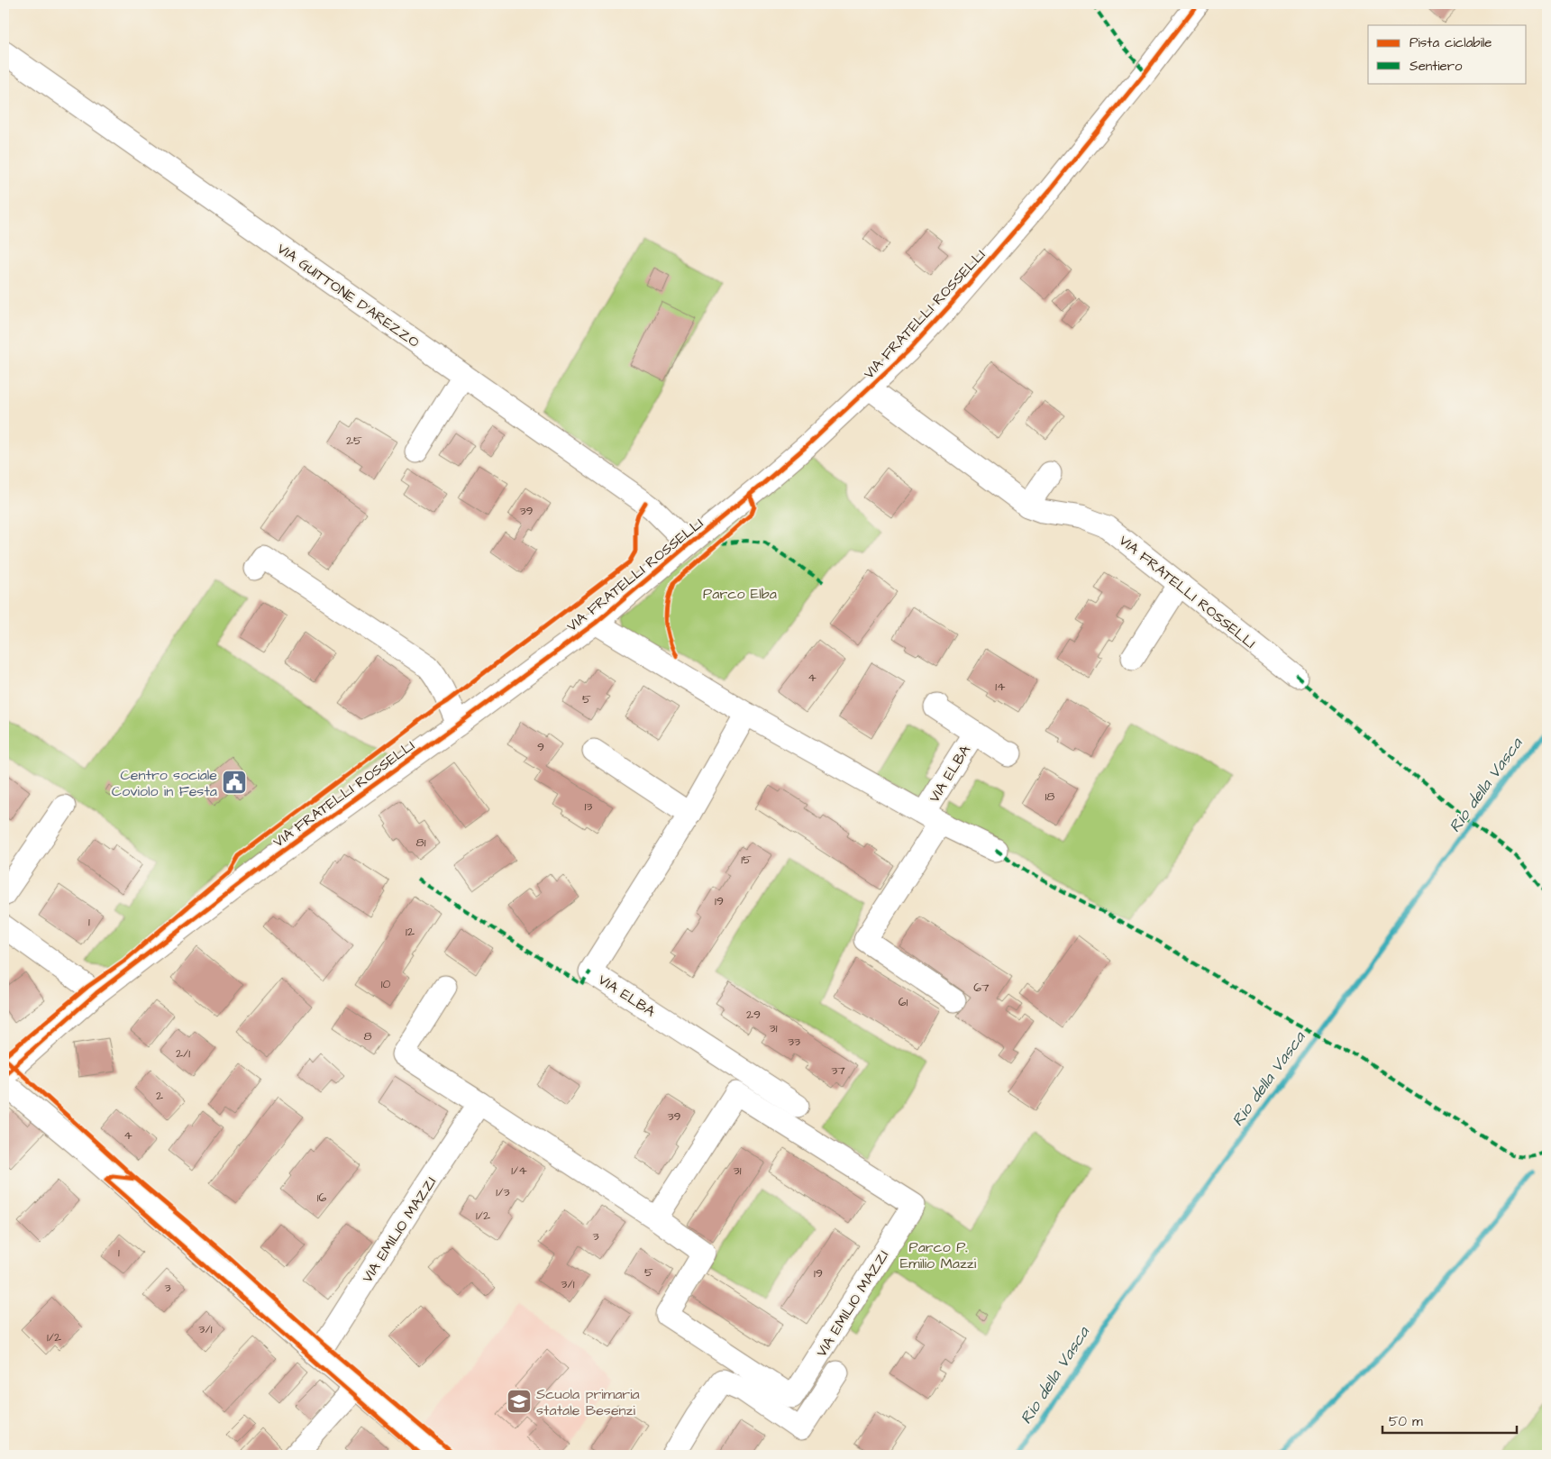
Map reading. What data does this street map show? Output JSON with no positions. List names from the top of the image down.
{
  "streets": {
    "street": [
      "VIA GUITTONE D'AREZZO",
      "VIA FRATELLI ROSSELLI",
      "VIA ELBA",
      "VIA EMILIO MAZZI"
    ]
  },
  "crossings": [
    ["VIA GUITTONE D'AREZZO", "VIA FRATELLI ROSSELLI"],
    ["VIA FRATELLI ROSSELLI", "VIA ELBA"]
  ],
  "water": ["Rio della Vasca"],
  "parks": ["Parco Elba", "Parco P. Emilio Mazzi"],
  "places": {
    "public building": ["Centro sociale Coviolo in Festa"],
    "school or university": ["Scuola primaria statale Besenzi"]
  },
  "house_numbers": [
    "25",
    "39",
    "4",
    "14",
    "5",
    "9",
    "18",
    "13",
    "81",
    "15",
    "19",
    "1",
    "12",
    "10",
    "67",
    "61",
    "29",
    "31",
    "8",
    "33",
    "2/1",
    "37",
    "2",
    "39",
    "4",
    "1/4",
    "31",
    "1/3",
    "16",
    "1/2",
    "3",
    "1",
    "5",
    "19",
    "3/1",
    "3",
    "3/1",
    "1/2"
  ],
  "legend": ["Pista ciclabile", "Sentiero"],
  "scale_bar": "50 m"
}
